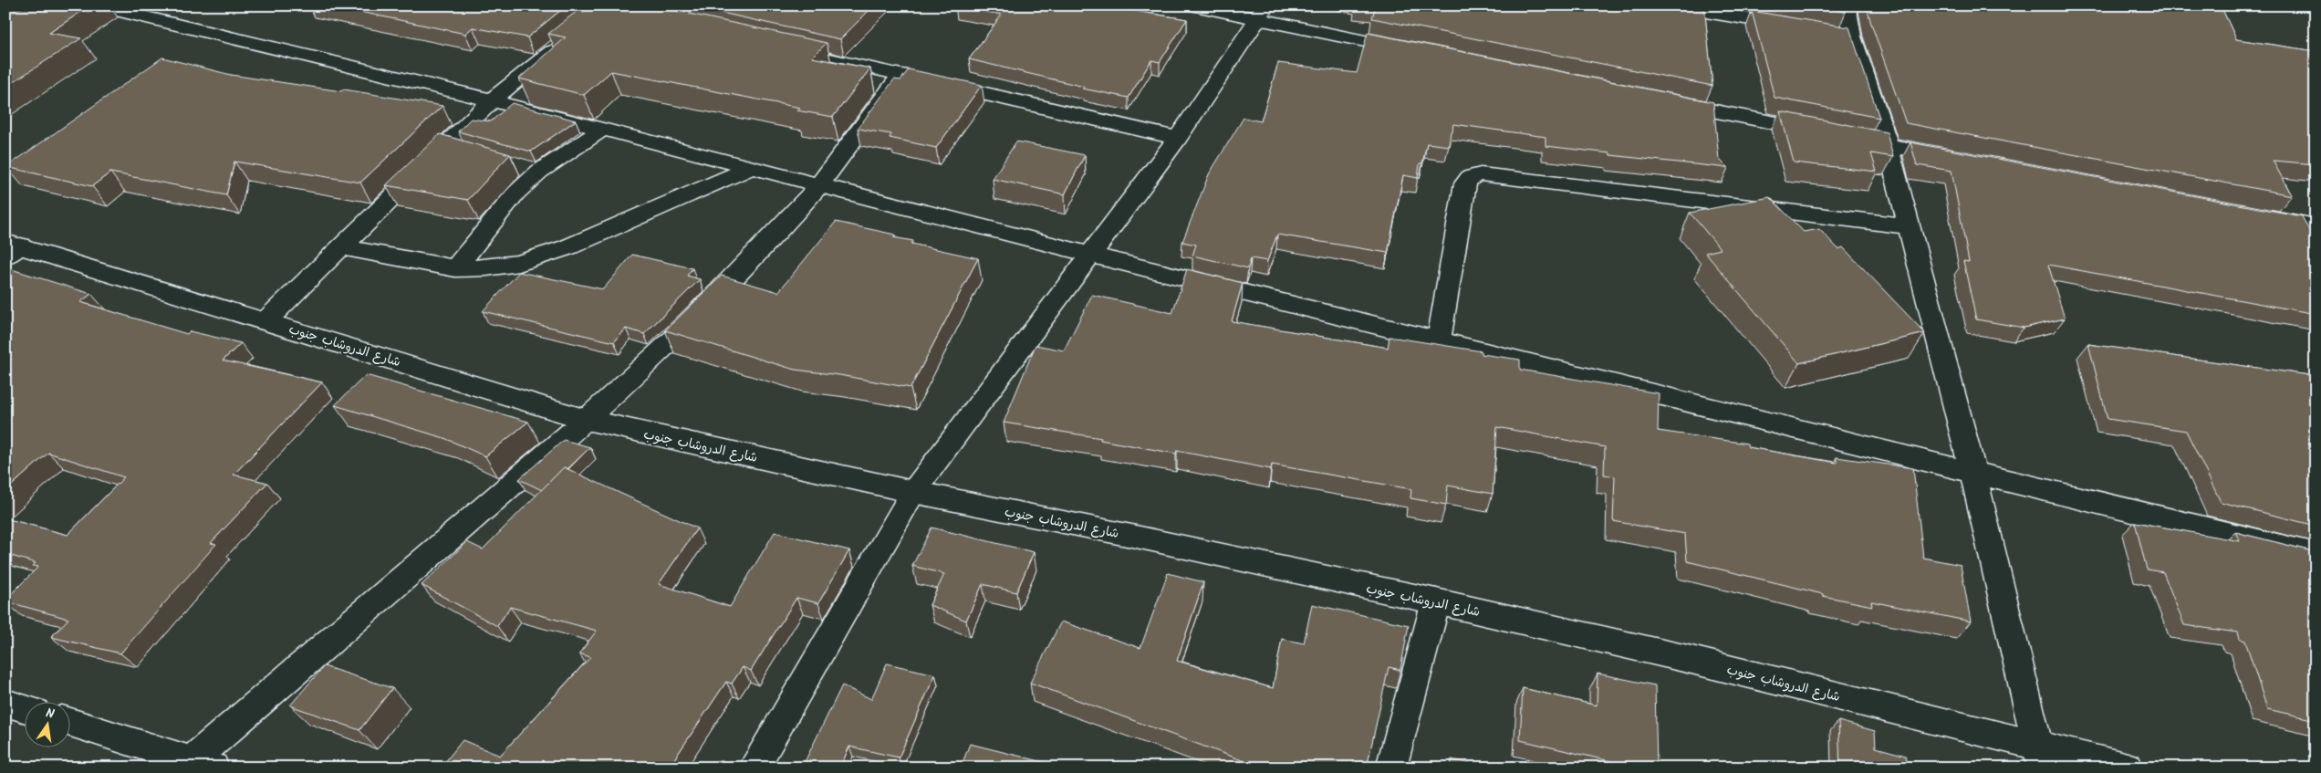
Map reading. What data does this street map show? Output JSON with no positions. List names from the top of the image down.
{
  "streets": {
    "street": ["شارع الدروشاب جنوب"]
  },
  "north": "top"
}
